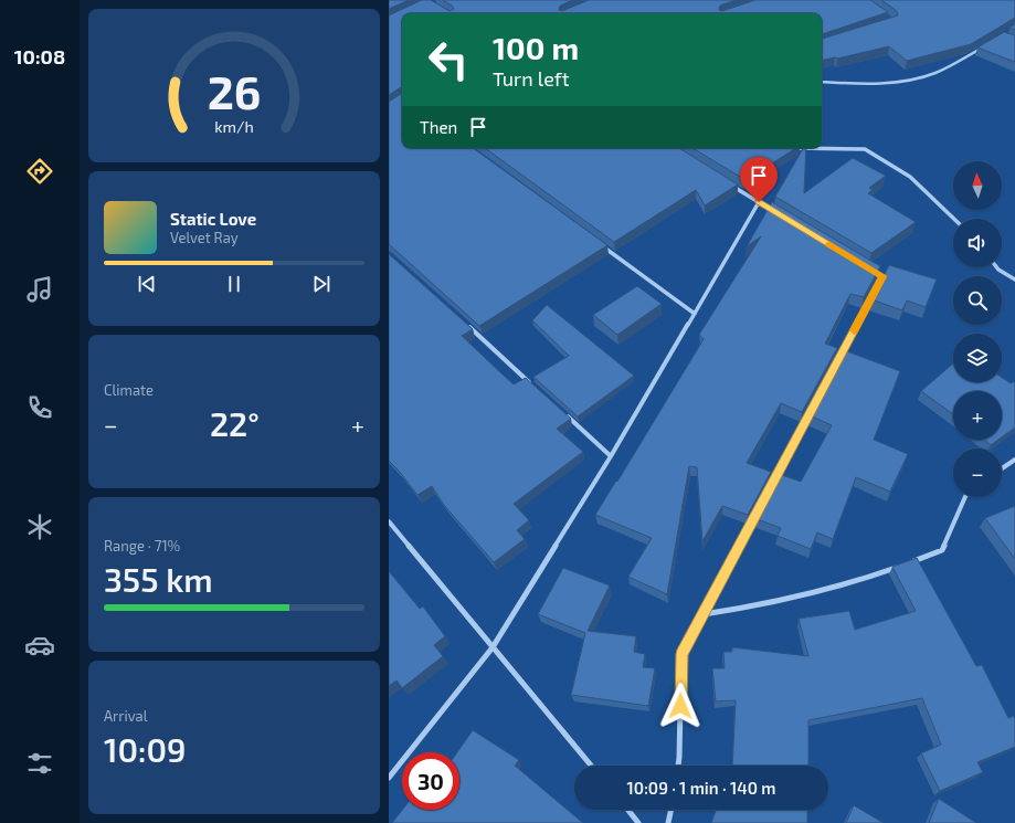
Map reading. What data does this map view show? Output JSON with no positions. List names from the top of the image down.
{
  "north": "top",
  "page": {
    "tabs": "10:08",
    "turn": ["100 m", "Turn left"],
    "then": "Then",
    "map_buttons": ["+", "−"],
    "song": ["Static Love", "Velvet Ray"],
    "tile": [
      "Climate",
      ["Range · 71%", "355 km"],
      ["Arrival", "10:09"]
    ],
    "heat": ["−", "22°", "+"],
    "limit": "30",
    "trip": "10:09 · 1 min · 140 m",
    "gauge": ["26", "km/h"]
  }
}
